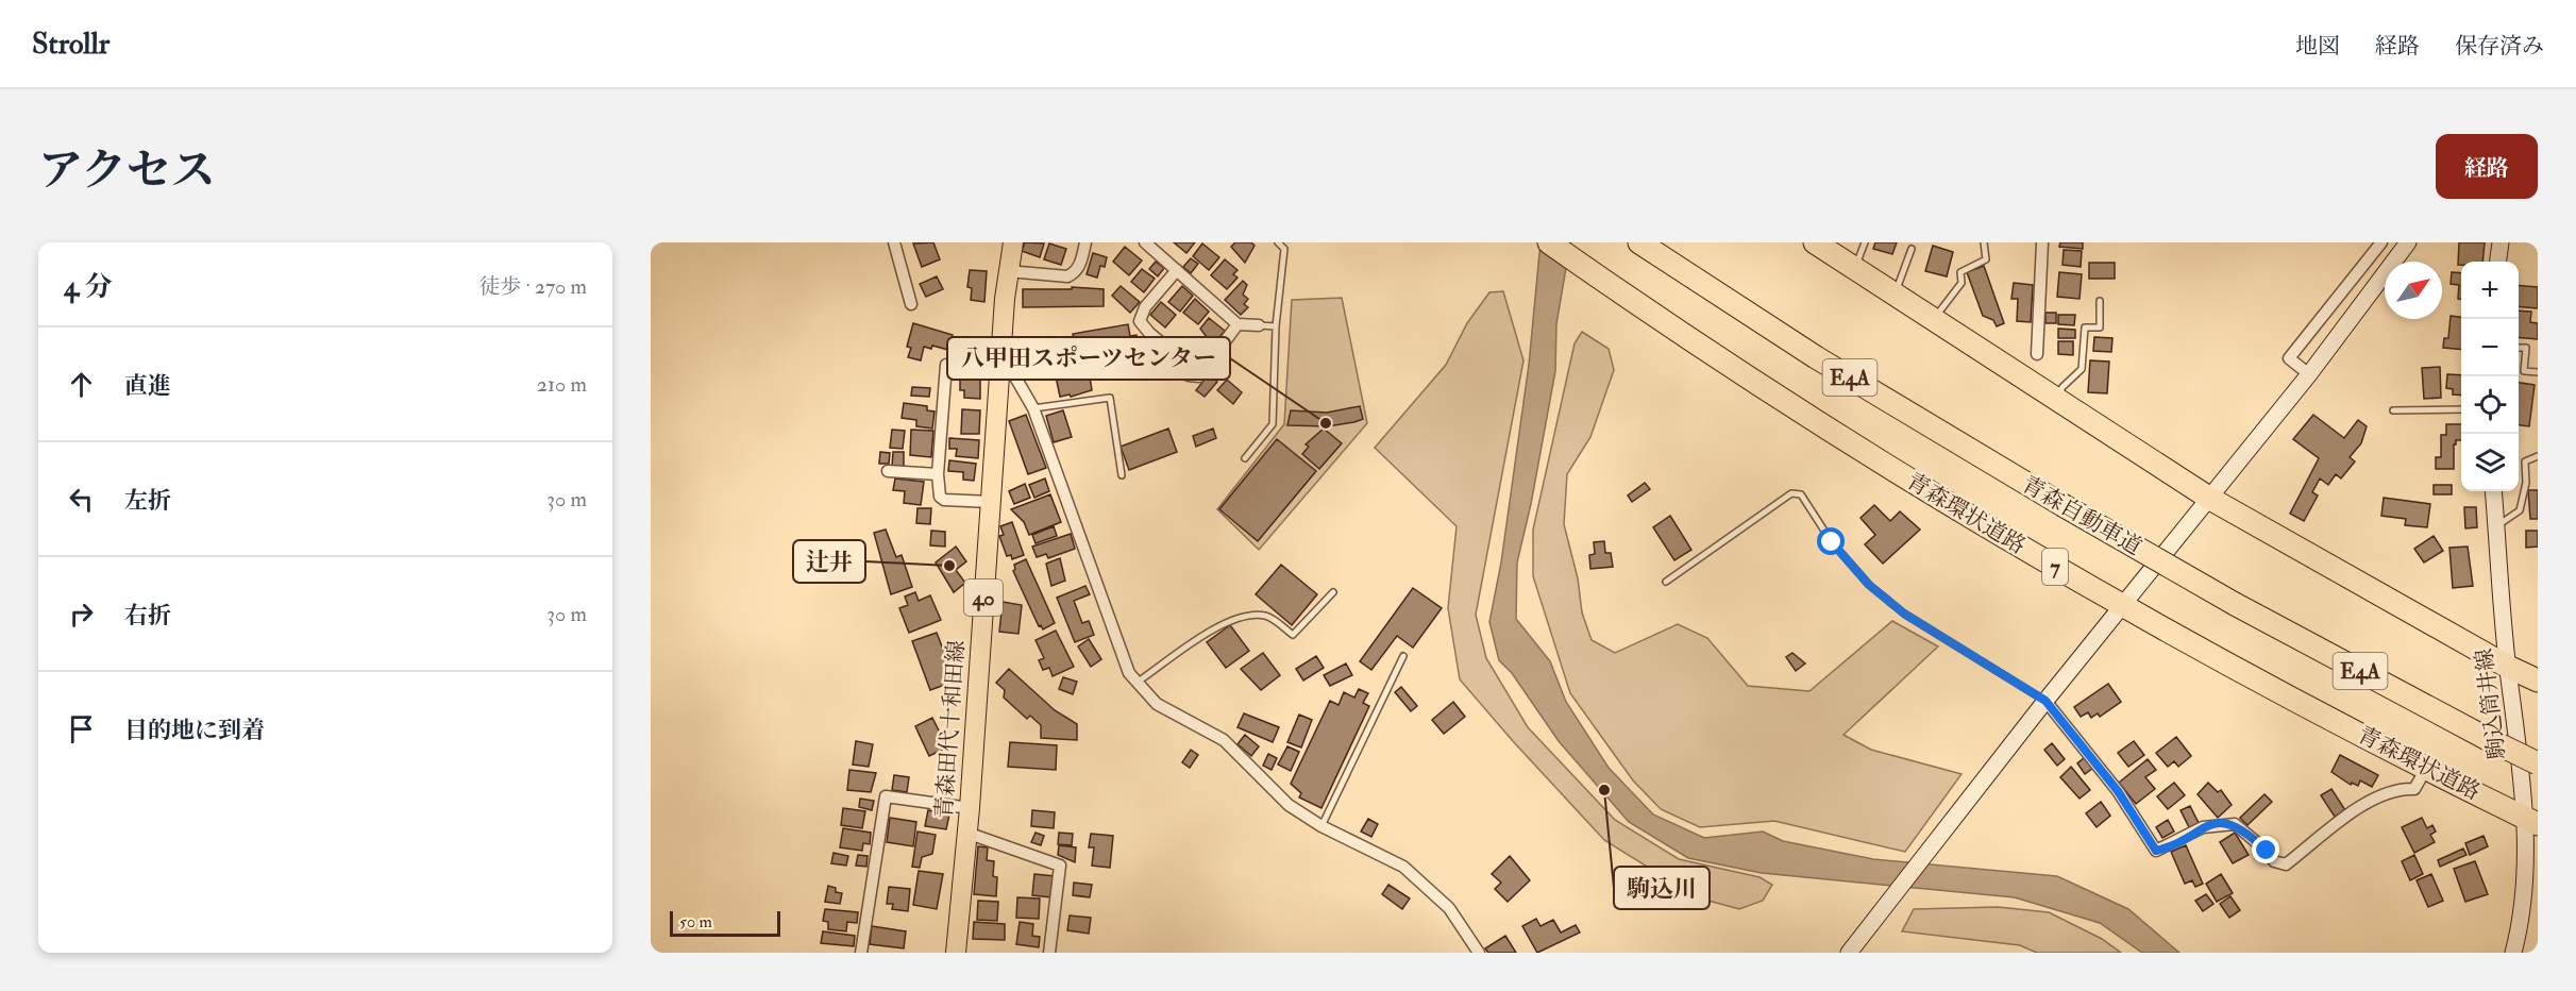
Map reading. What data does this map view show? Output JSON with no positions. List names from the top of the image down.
{
  "streets": {
    "highway": [
      "E4A",
      "青森環状道路",
      "青森自動車道",
      "7"
    ],
    "main road": ["40", "青森田代十和田線"],
    "street": ["駒込筒井線"]
  },
  "crossings": [
    ["青森環状道路", "駒込筒井線"]
  ],
  "places": ["八甲田スポーツセンター", "辻井", "駒込川"],
  "scale_bar": "50 m",
  "north": "top right",
  "page": {
    "header": "Strollr",
    "nav": ["地図", "経路", "保存済み"],
    "title": "アクセス",
    "buttons": "経路",
    "heading": ["4 分", "徒歩 · 270 m"],
    "map_buttons": ["+", "−"],
    "list": [
      ["直進", "210 m"],
      ["左折", "30 m"],
      ["右折", "30 m"],
      "目的地に到着"
    ],
    "scale": "50 m"
  }
}
